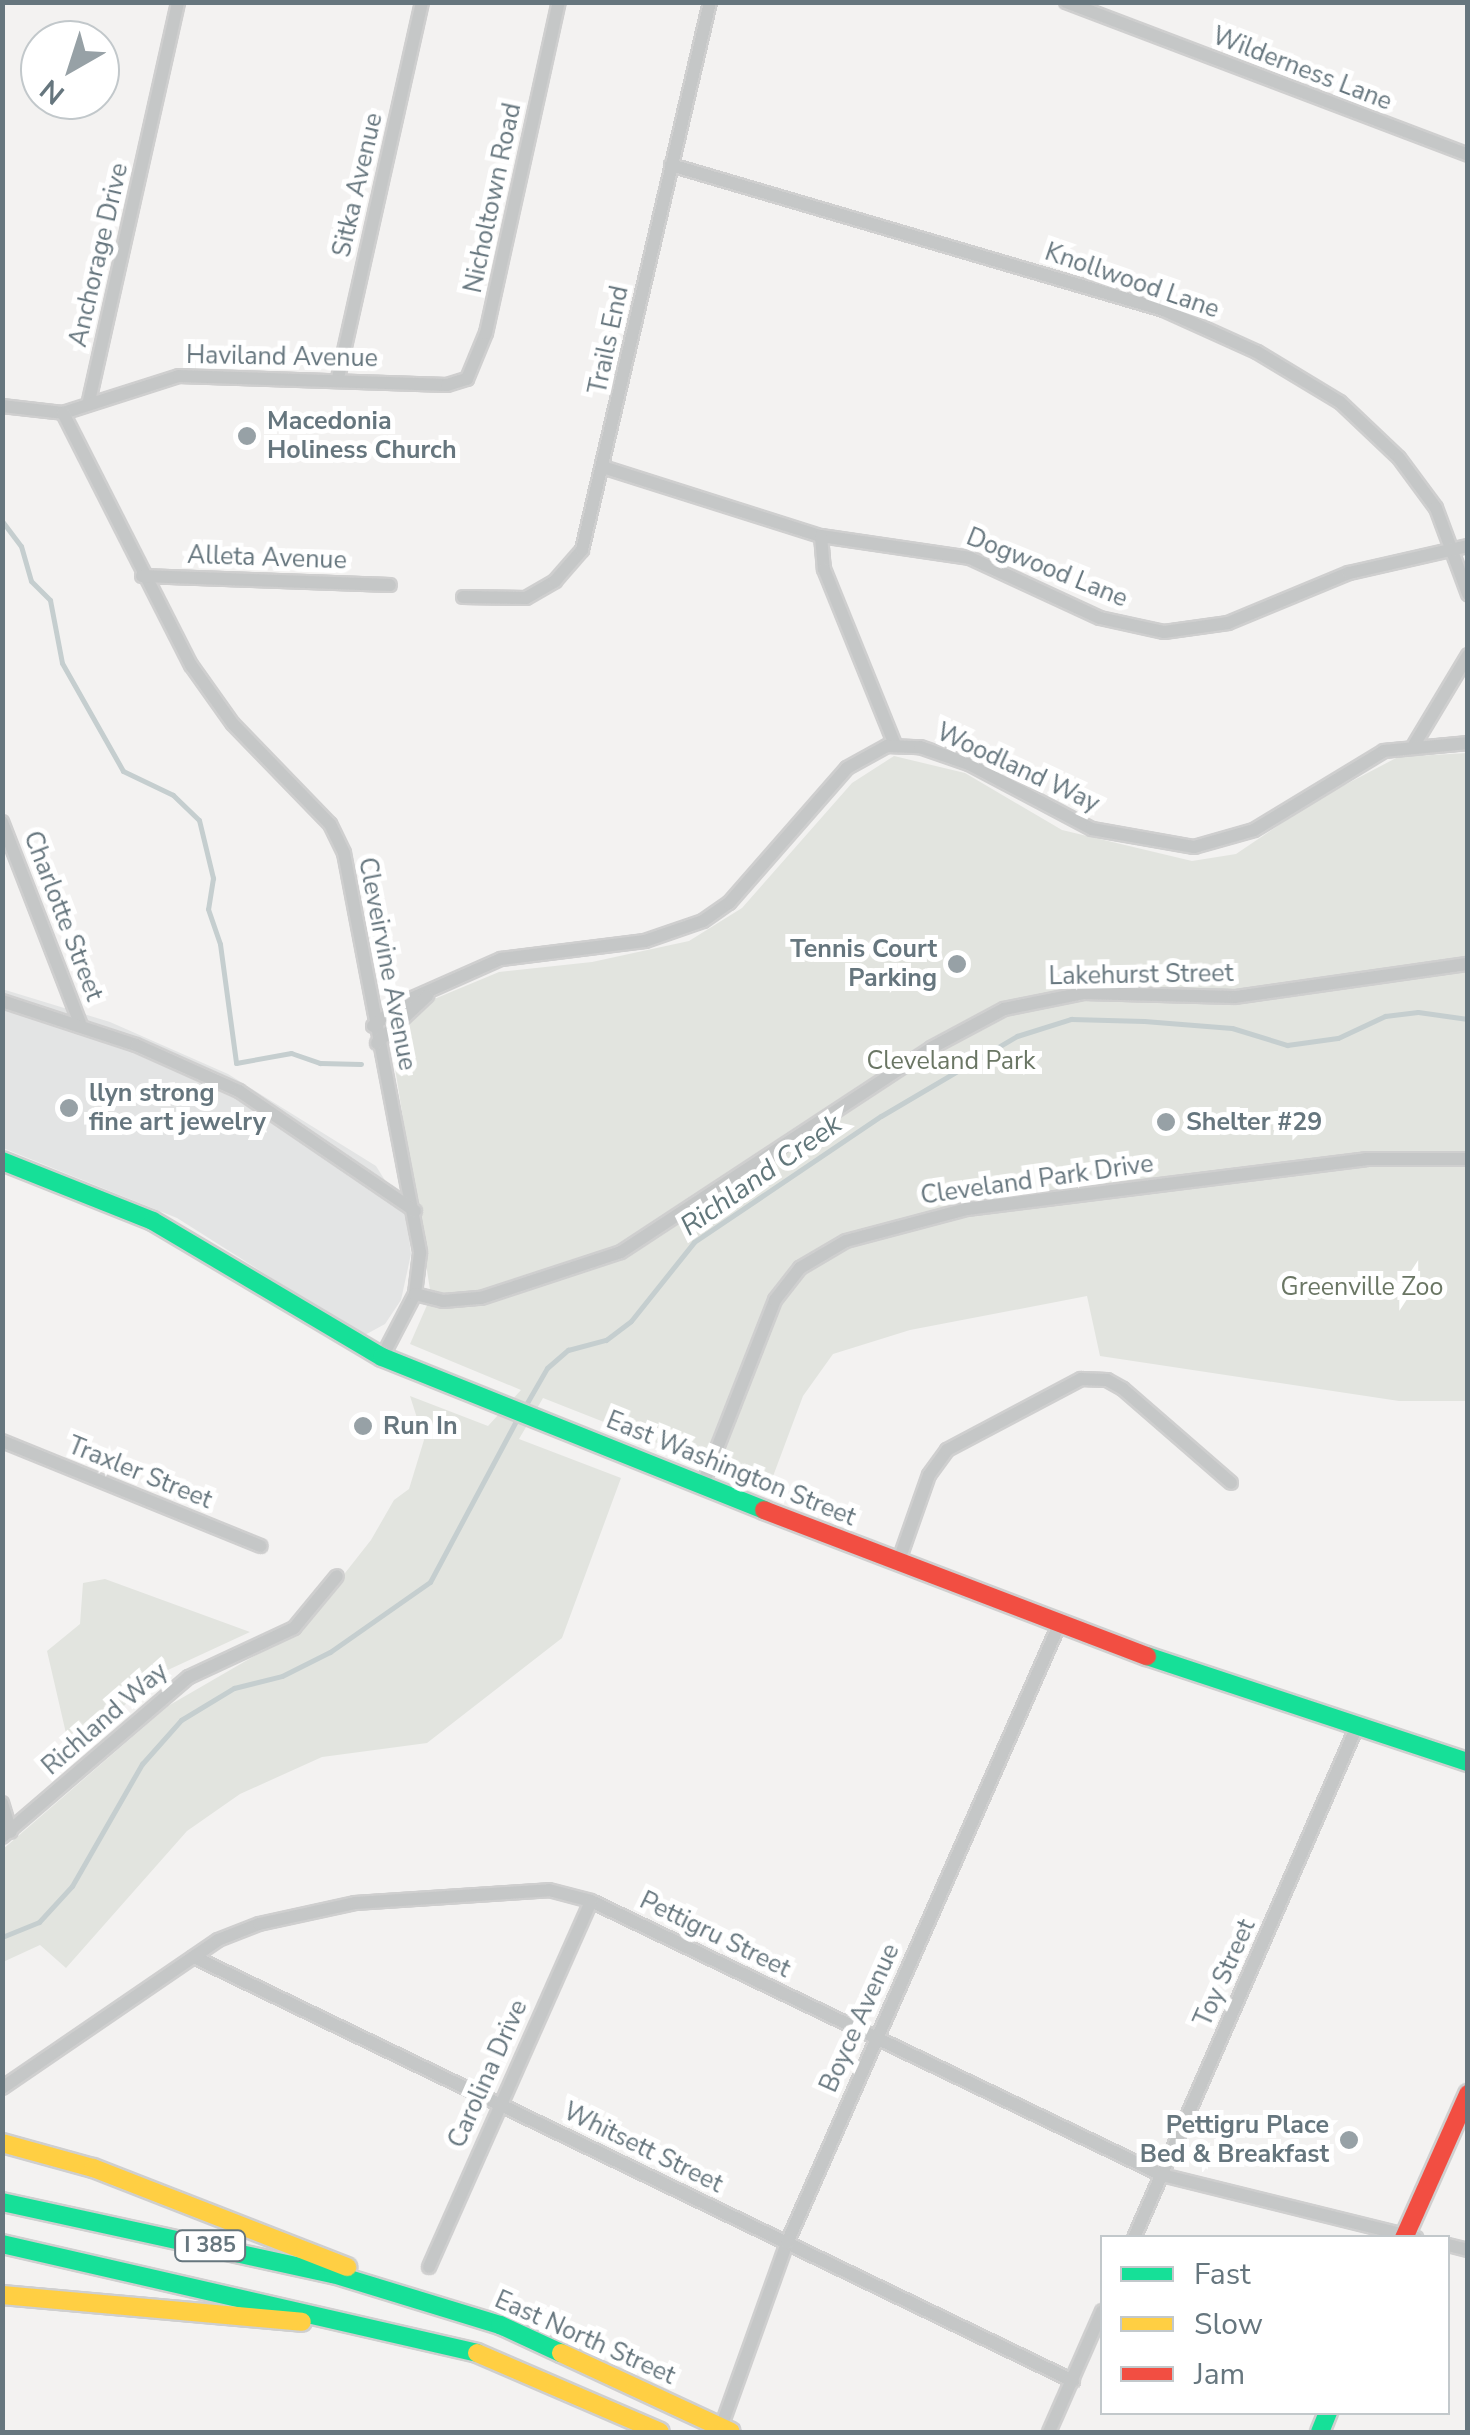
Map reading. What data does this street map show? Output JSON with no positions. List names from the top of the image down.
{
  "streets": {
    "main road": ["East Washington Street", "I 385", "East North Street"],
    "street": [
      "Wilderness Lane",
      "Sitka Avenue",
      "Nicholtown Road",
      "Anchorage Drive",
      "Knollwood Lane",
      "Trails End",
      "Haviland Avenue",
      "Alleta Avenue",
      "Dogwood Lane",
      "Woodland Way",
      "Charlotte Street",
      "Cleveirvine Avenue",
      "Lakehurst Street",
      "Cleveland Park Drive",
      "Traxler Street",
      "Richland Way",
      "Pettigru Street",
      "Toy Street",
      "Boyce Avenue",
      "Carolina Drive",
      "Whitsett Street"
    ]
  },
  "crossings": [
    ["Sitka Avenue", "Haviland Avenue"],
    ["Nicholtown Road", "Haviland Avenue"],
    ["Anchorage Drive", "Haviland Avenue"],
    ["Knollwood Lane", "Trails End"],
    ["Knollwood Lane", "Dogwood Lane"],
    ["Trails End", "Dogwood Lane"],
    ["Haviland Avenue", "Cleveirvine Avenue"],
    ["Alleta Avenue", "Cleveirvine Avenue"],
    ["Woodland Way", "Cleveirvine Avenue"],
    ["Cleveirvine Avenue", "Lakehurst Street"],
    ["Cleveirvine Avenue", "East Washington Street"],
    ["Cleveland Park Drive", "East Washington Street"],
    ["East Washington Street", "Toy Street"],
    ["East Washington Street", "Boyce Avenue"],
    ["Pettigru Street", "Toy Street"],
    ["Pettigru Street", "Boyce Avenue"],
    ["Pettigru Street", "Carolina Drive"],
    ["Pettigru Street", "Whitsett Street"],
    ["Boyce Avenue", "Whitsett Street"],
    ["Boyce Avenue", "East North Street"],
    ["Carolina Drive", "Whitsett Street"],
    ["I 385", "East North Street"]
  ],
  "water": ["Richland Creek"],
  "parks": ["Cleveland Park", "Greenville Zoo"],
  "places": [
    "Macedonia Holiness Church",
    "Tennis Court Parking",
    "llyn strong fine art jewelry",
    "Shelter #29",
    "Run In",
    "Pettigru Place Bed & Breakfast"
  ],
  "legend": ["Fast", "Slow", "Jam"],
  "north": "bottom left"
}
